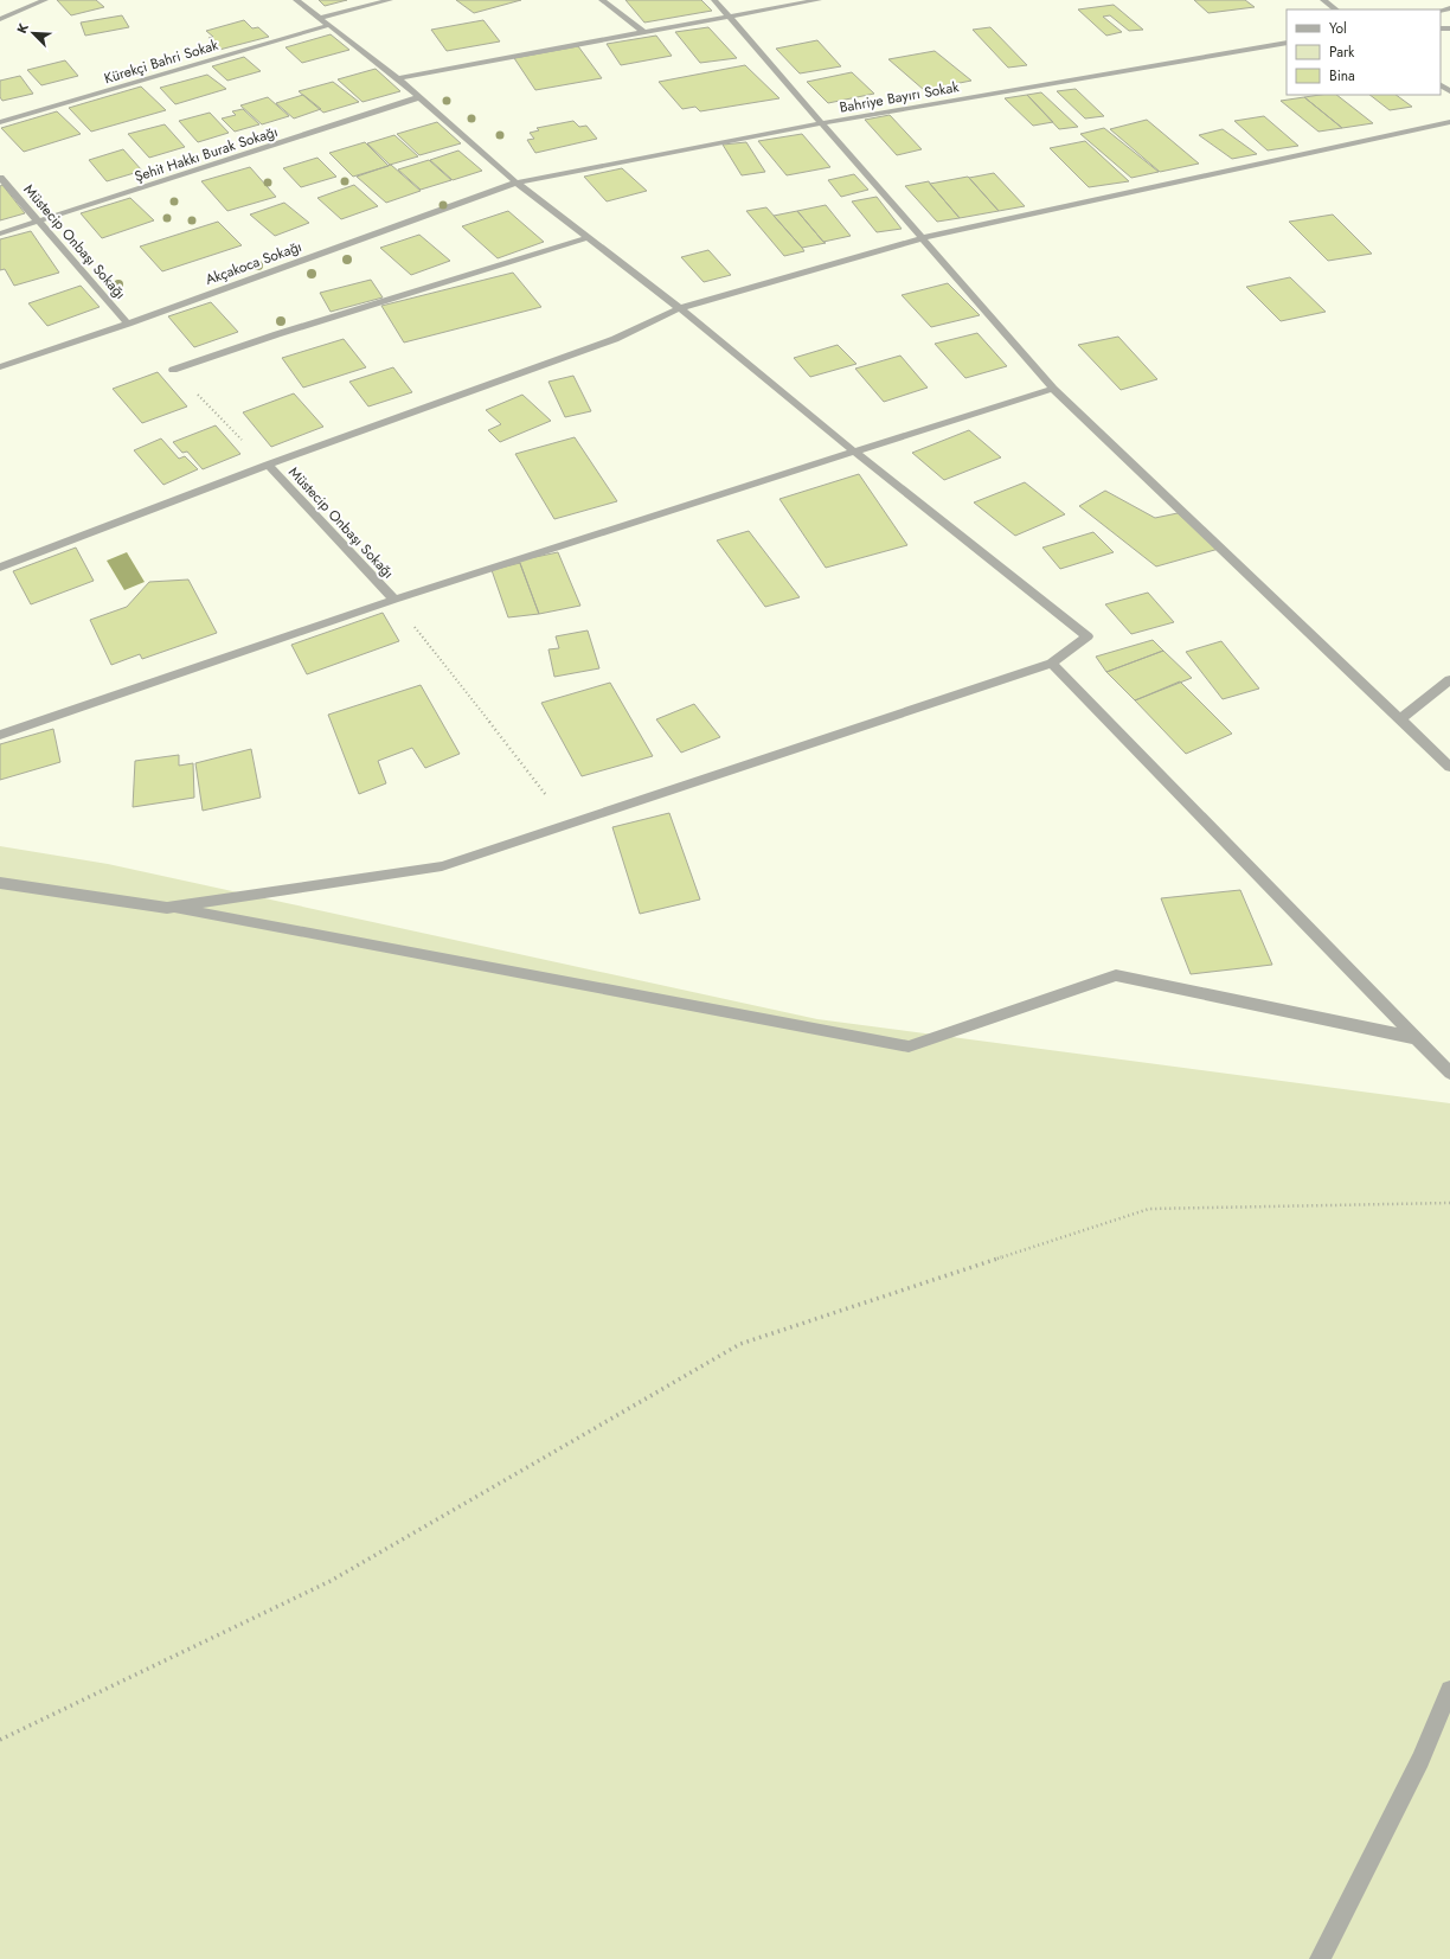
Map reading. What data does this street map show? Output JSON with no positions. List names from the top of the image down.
{
  "streets": {
    "street": [
      "Kürekçi Bahri Sokak",
      "Bahriye Bayırı Sokak",
      "Şehit Hakkı Burak Sokağı",
      "Müstecip Onbaşı Sokağı",
      "Akçakoca Sokağı"
    ]
  },
  "crossings": [
    ["Bahriye Bayırı Sokak", "Akçakoca Sokağı"],
    ["Şehit Hakkı Burak Sokağı", "Müstecip Onbaşı Sokağı"],
    ["Müstecip Onbaşı Sokağı", "Akçakoca Sokağı"]
  ],
  "legend": ["Yol", "Park", "Bina"],
  "north": "top left"
}
